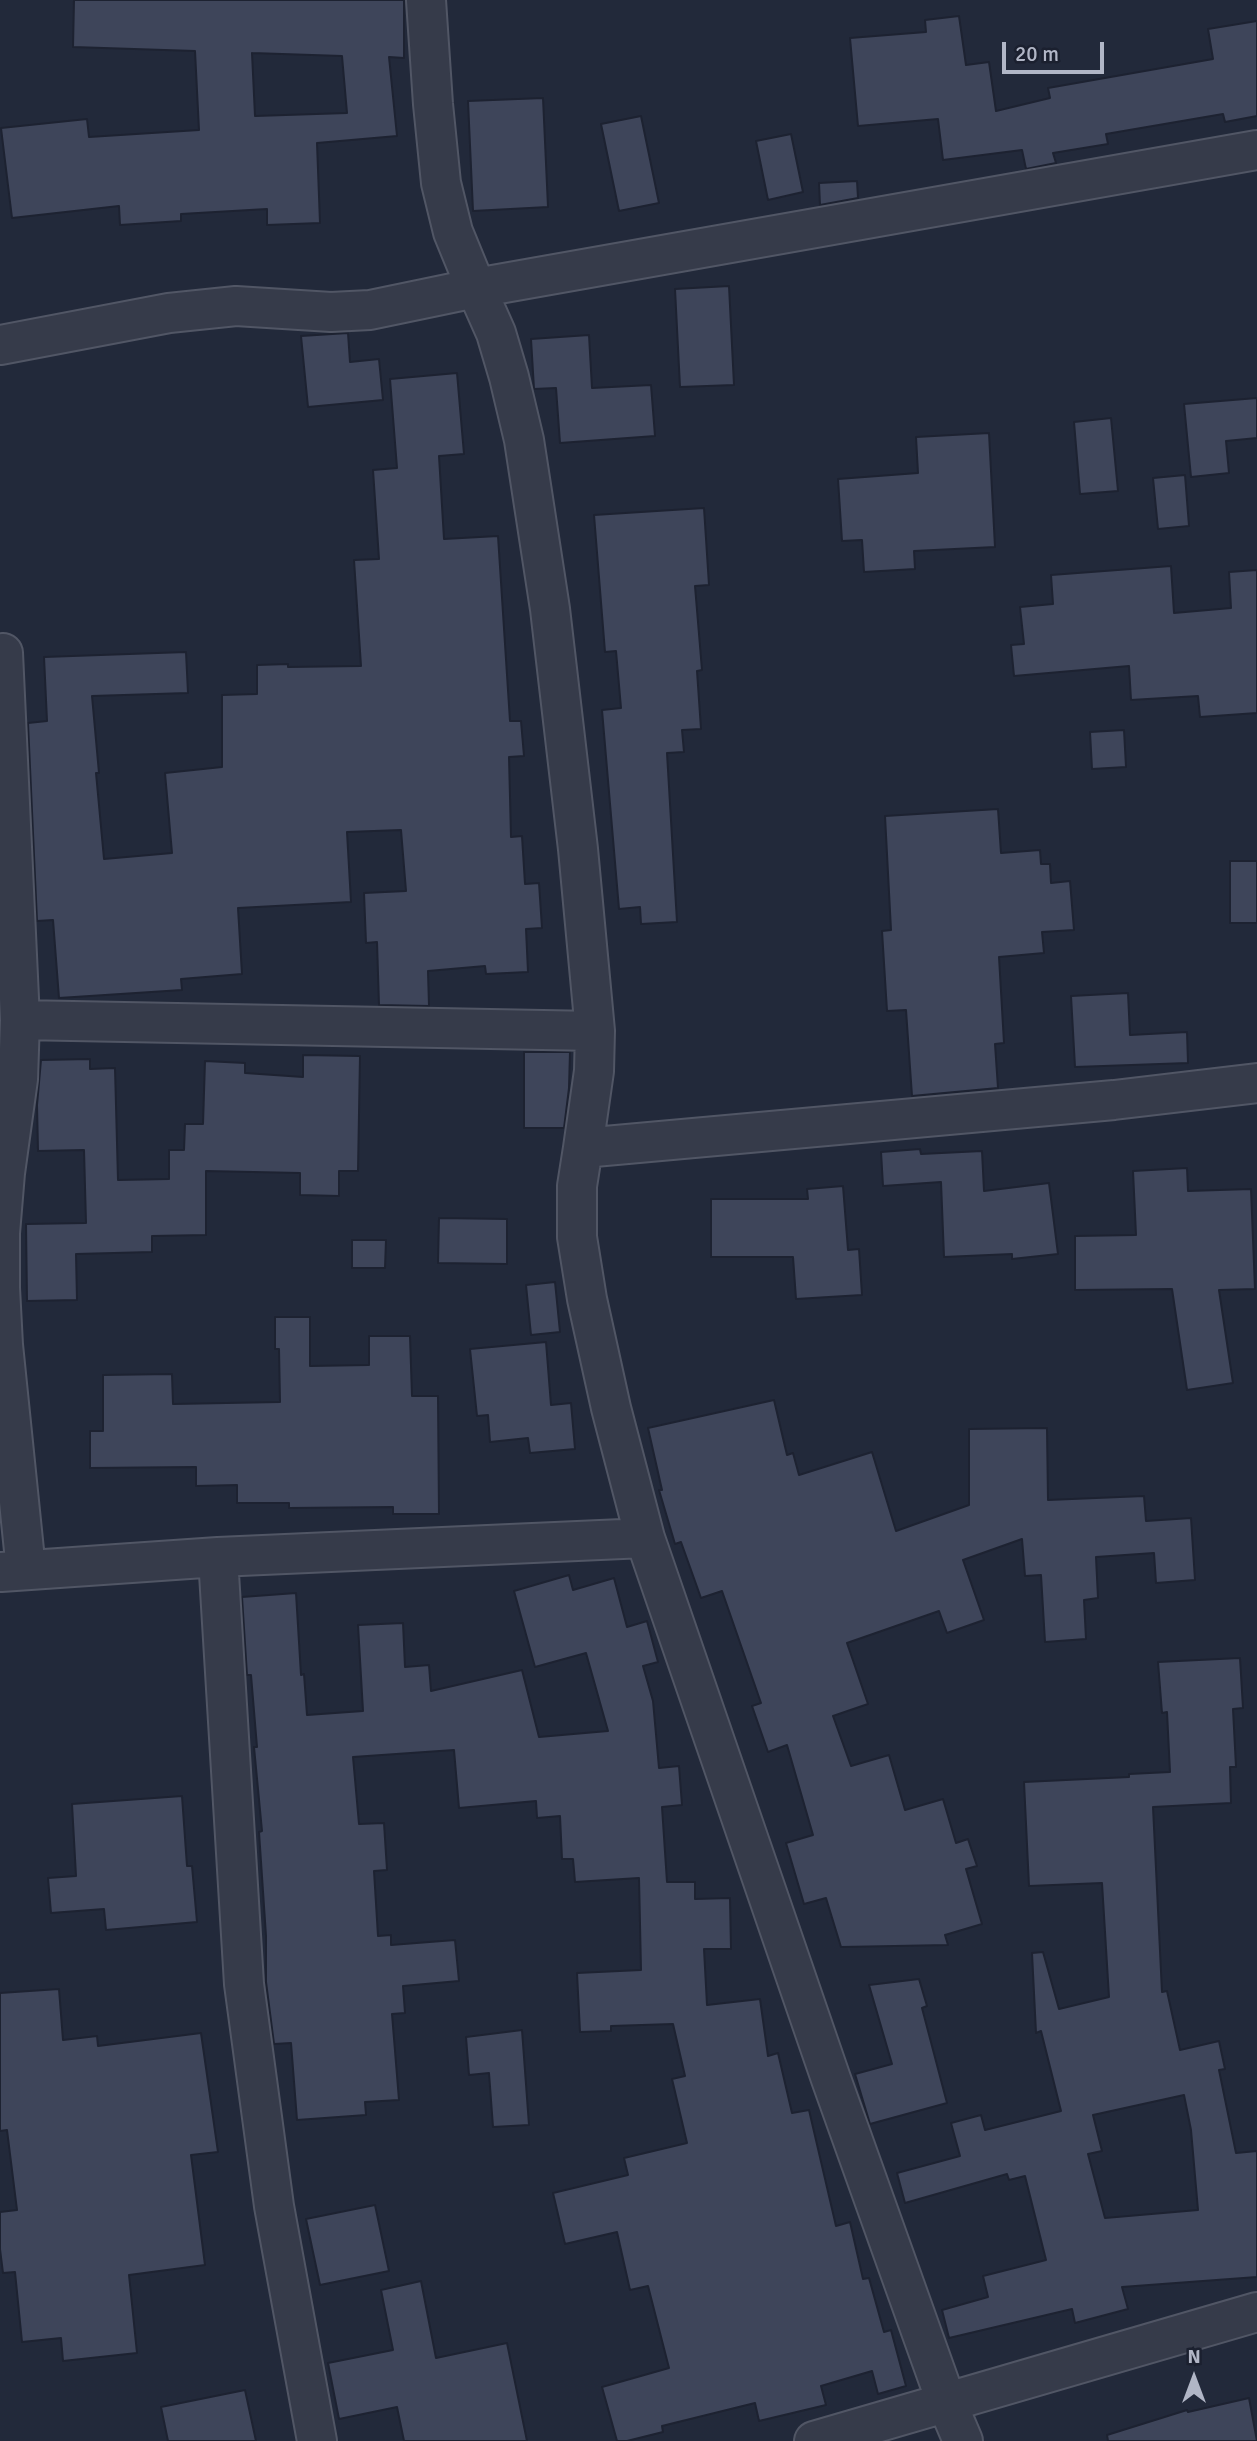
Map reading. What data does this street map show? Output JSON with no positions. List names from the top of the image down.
{
  "scale_bar": "20 m",
  "north": "top"
}
